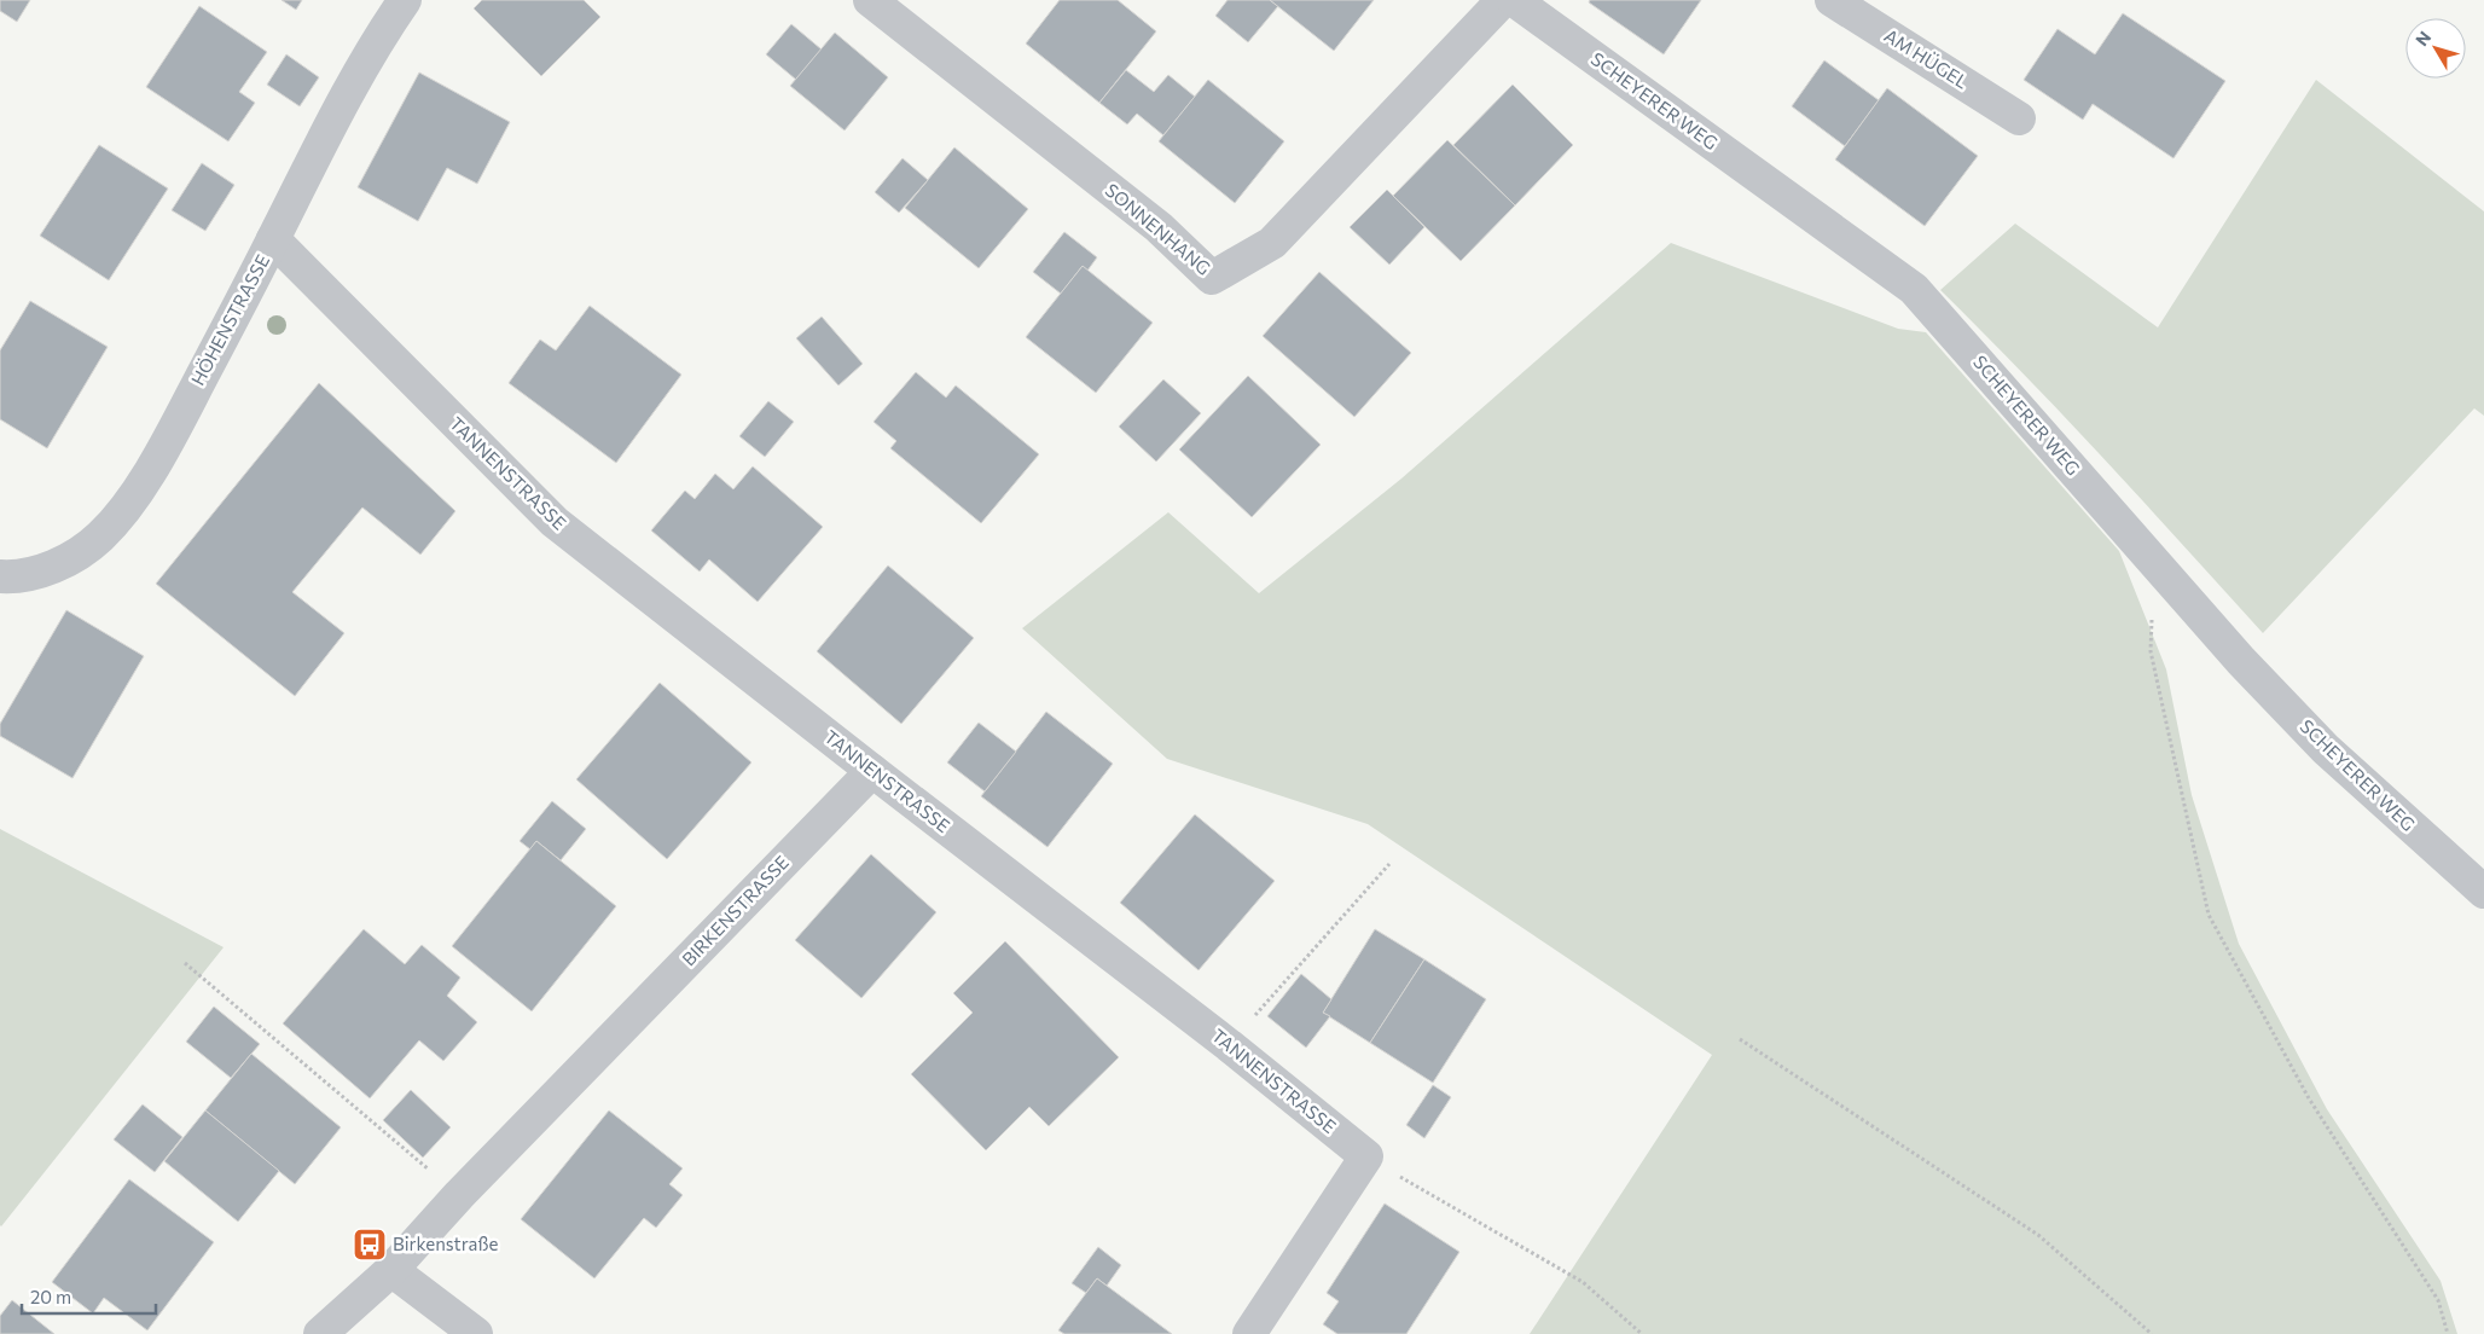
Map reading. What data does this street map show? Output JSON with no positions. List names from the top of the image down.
{
  "streets": {
    "street": [
      "AM HÜGEL",
      "SCHEYERER WEG",
      "SONNENHANG",
      "HÖHENSTRASSE",
      "TANNENSTRASSE",
      "BIRKENSTRASSE"
    ]
  },
  "crossings": [
    ["HÖHENSTRASSE", "TANNENSTRASSE"],
    ["TANNENSTRASSE", "BIRKENSTRASSE"]
  ],
  "places": {
    "bus stop": ["Birkenstraße"]
  },
  "scale_bar": "20 m",
  "north": "top left"
}
